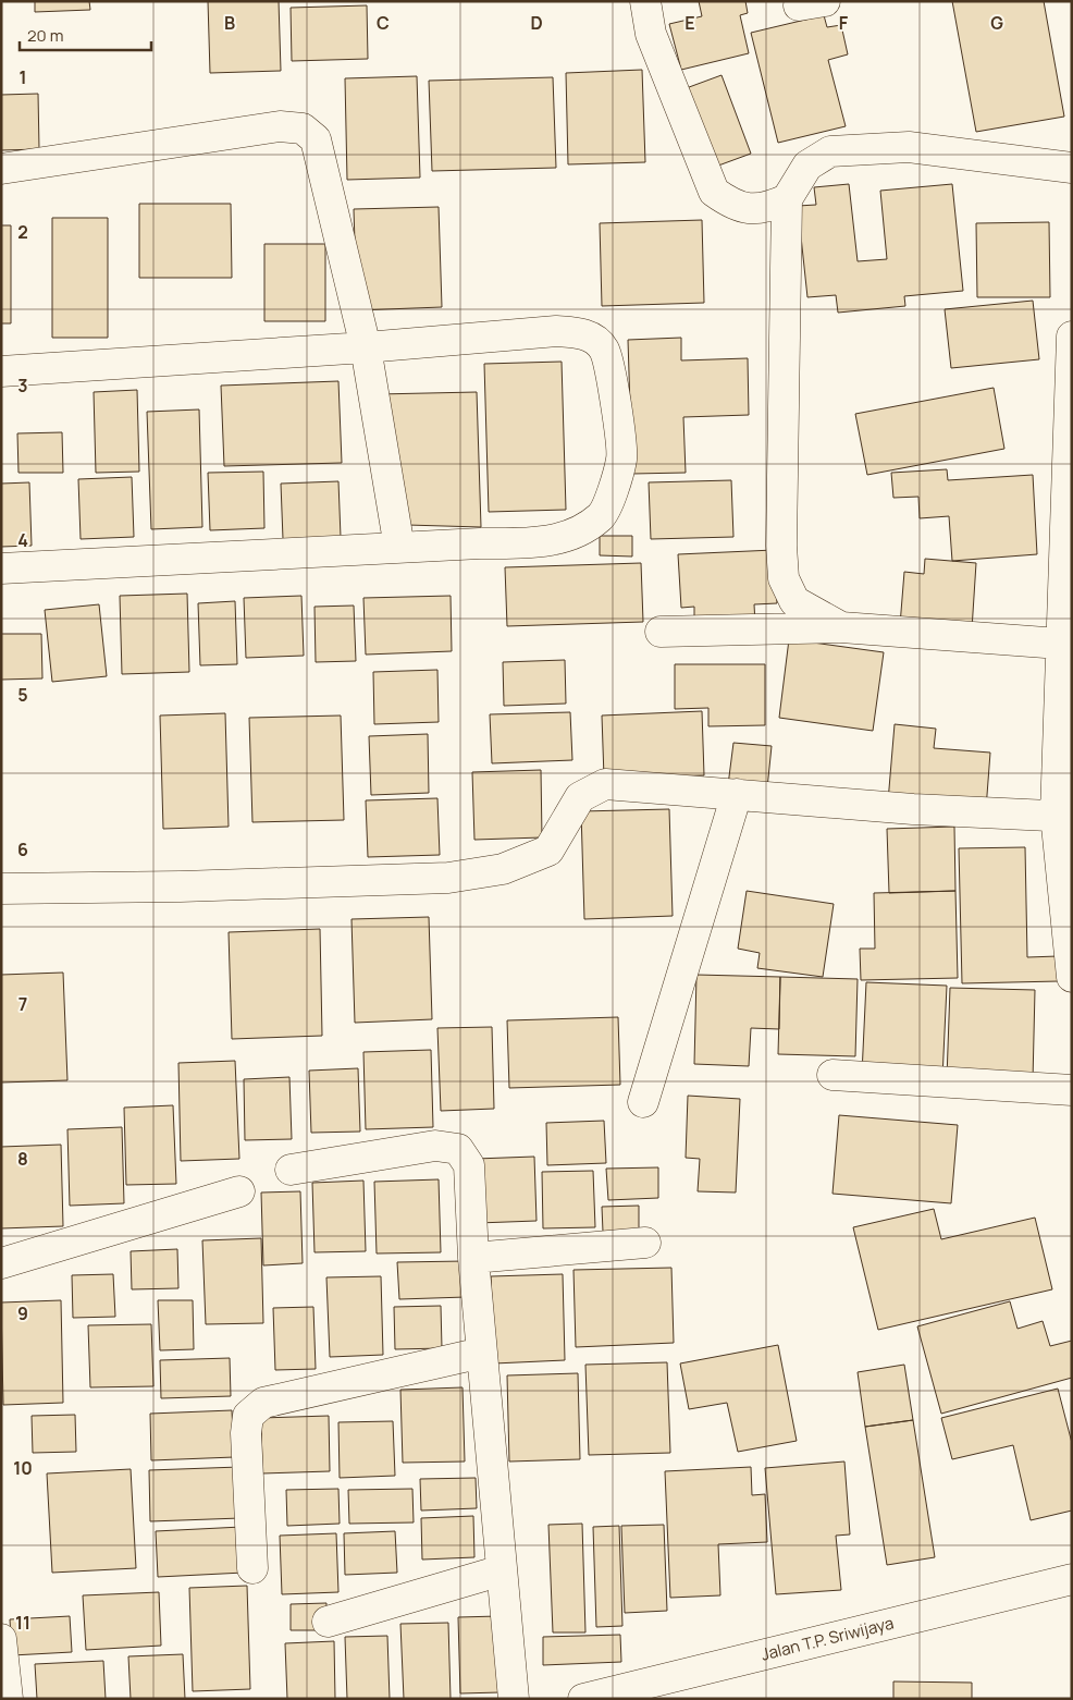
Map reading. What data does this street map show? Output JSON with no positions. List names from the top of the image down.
{
  "streets": {
    "street": ["Jalan T.P. Sriwijaya"]
  },
  "scale_bar": "20 m",
  "grid": {
    "columns": [
      "B",
      "C",
      "D",
      "E",
      "F",
      "G"
    ],
    "rows": [
      "1",
      "2",
      "3",
      "4",
      "5",
      "6",
      "7",
      "8",
      "9",
      "10",
      "11"
    ]
  }
}
